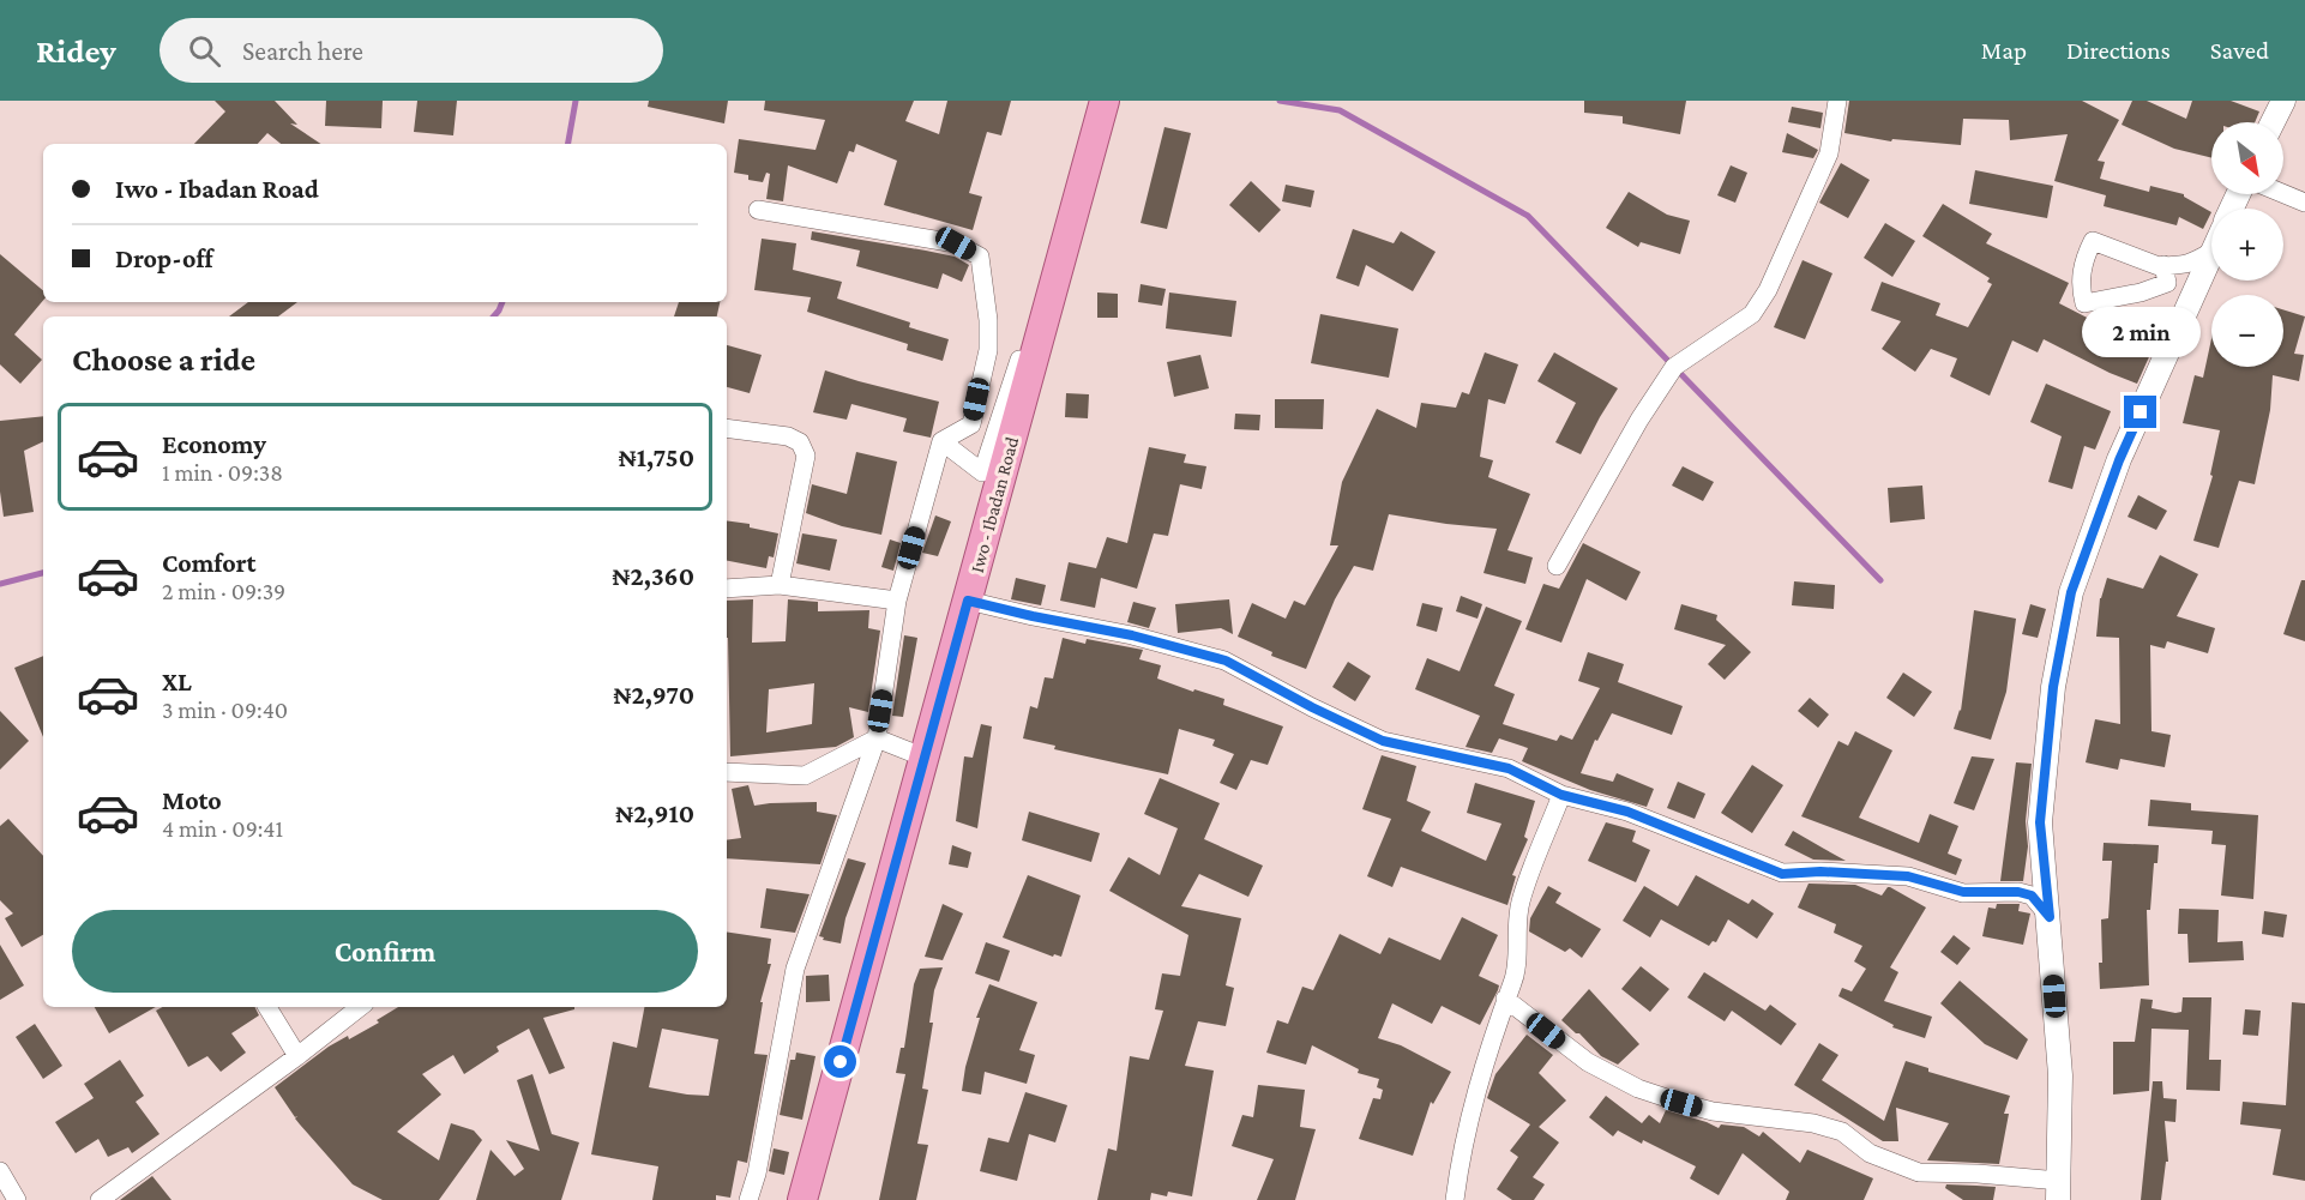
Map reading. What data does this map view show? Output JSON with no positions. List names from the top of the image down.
{
  "streets": {
    "main road": ["Iwo - Ibadan Road"]
  },
  "north": "bottom right",
  "page": {
    "header": "Ridey",
    "search": "Search here",
    "nav": ["Map", "Directions", "Saved"],
    "map_buttons": ["+", "−"],
    "banner": ["Iwo - Ibadan Road", "Drop-off"],
    "bubble": "2 min",
    "heading": "Choose a ride",
    "list": [
      {
        "name": "Economy",
        "note": "1 min · 09:38",
        "value": "₦1,750"
      },
      {
        "name": "Comfort",
        "note": "2 min · 09:39",
        "value": "₦2,360"
      },
      {
        "name": "XL",
        "note": "3 min · 09:40",
        "value": "₦2,970"
      },
      {
        "name": "Moto",
        "note": "4 min · 09:41",
        "value": "₦2,910"
      }
    ],
    "buttons": "Confirm"
  }
}
